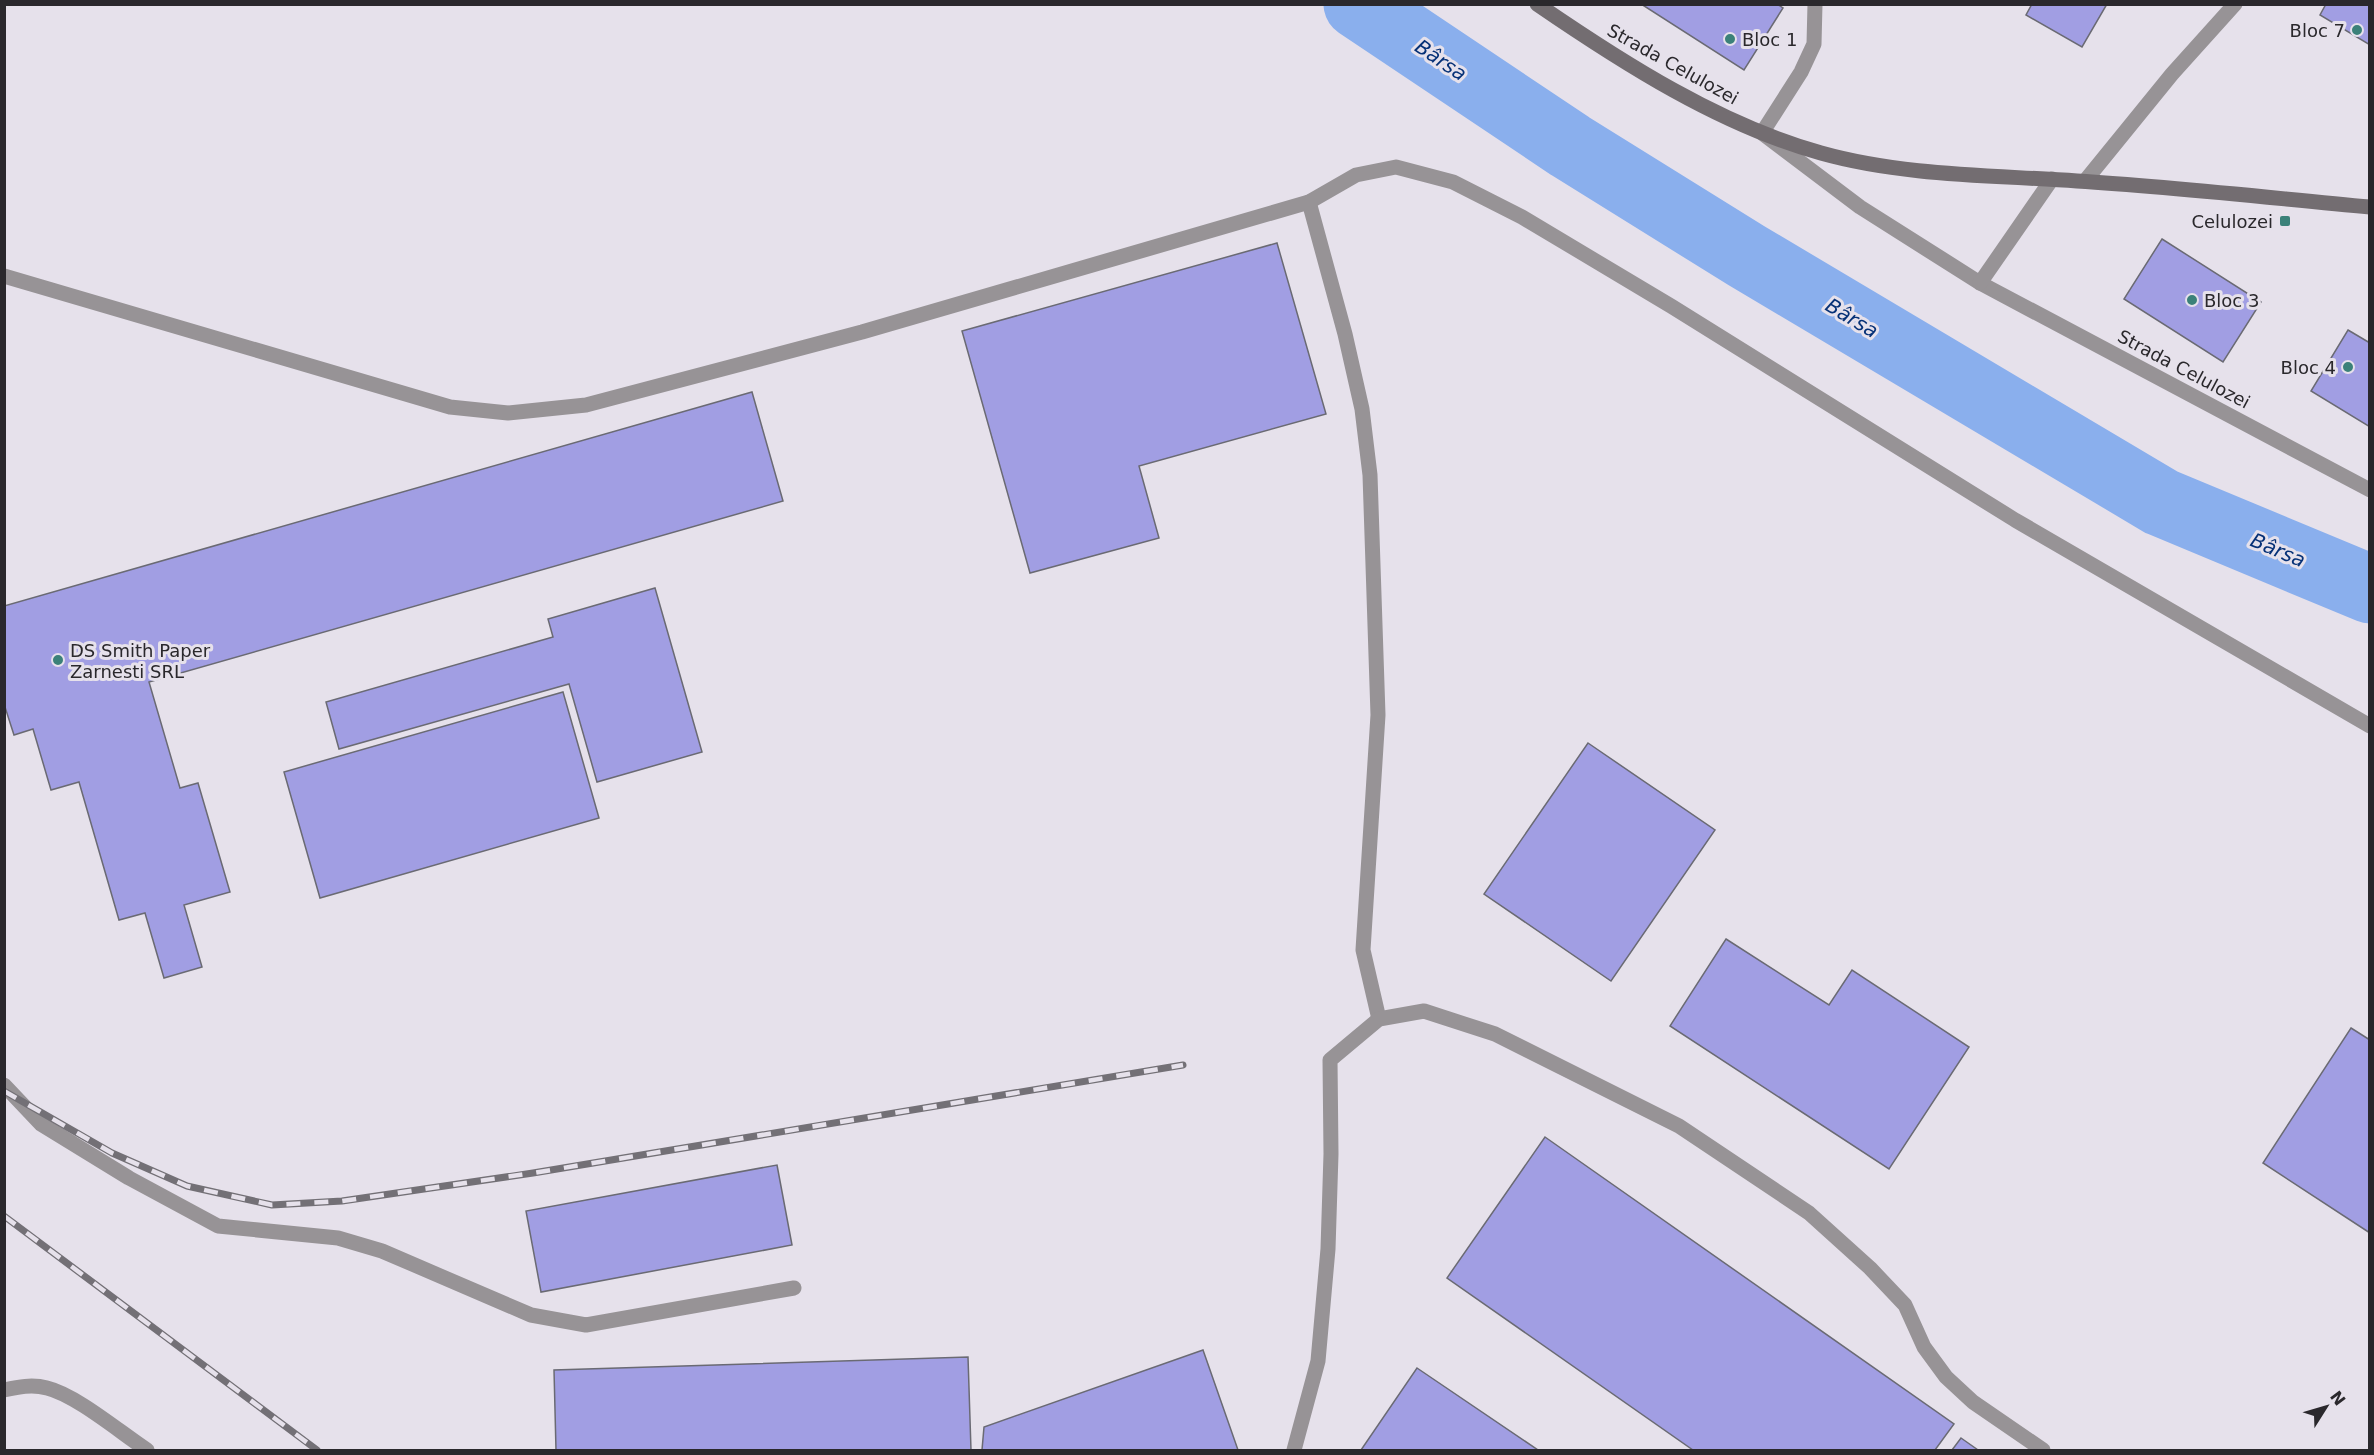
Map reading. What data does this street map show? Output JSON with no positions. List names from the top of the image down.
{
  "streets": {
    "street": ["Strada Celulozei"]
  },
  "water": ["Bârsa"],
  "places": {
    "other": [
      "Bloc 7",
      "Bloc 1",
      "Bloc 3",
      "Bloc 4",
      "DS Smith Paper Zarnesti SRL"
    ],
    "transit": ["Celulozei"]
  },
  "north": "top right"
}
